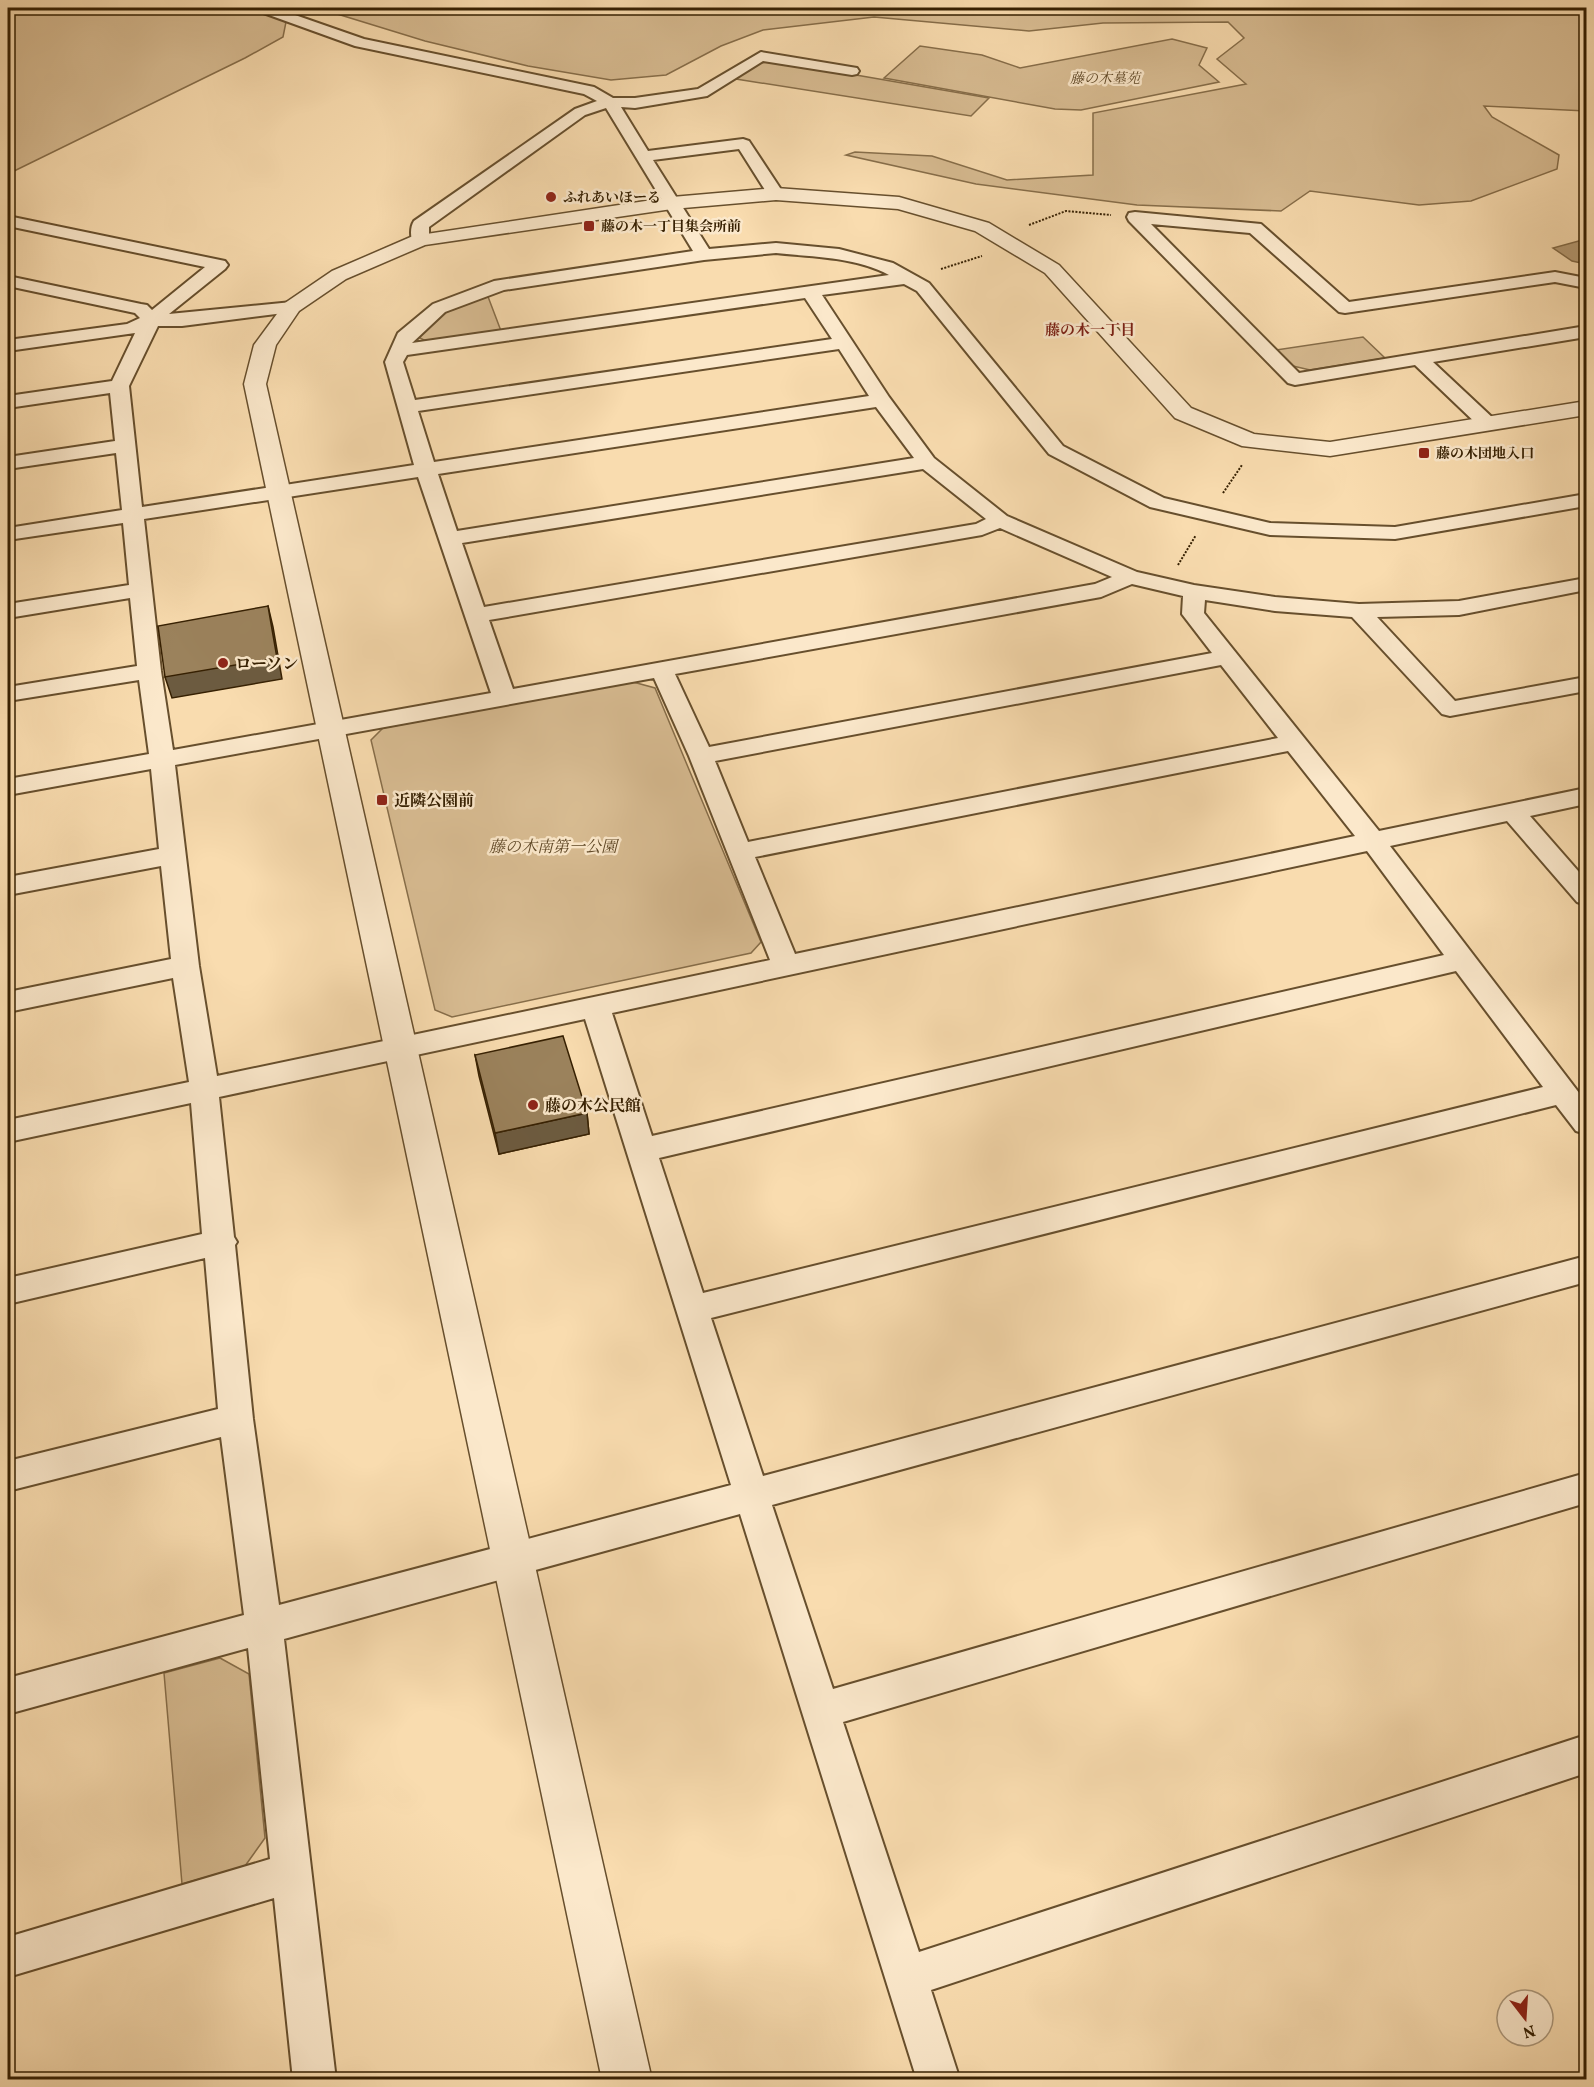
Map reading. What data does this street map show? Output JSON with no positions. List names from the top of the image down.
{
  "districts": ["藤の木一丁目"],
  "parks": ["藤の木墓苑", "藤の木南第一公園"],
  "places": {
    "other": ["ふれあいほーる", "ローソン", "藤の木公民館"],
    "transit": ["藤の木一丁目集会所前", "藤の木団地入口", "近隣公園前"]
  },
  "north": "bottom"
}
